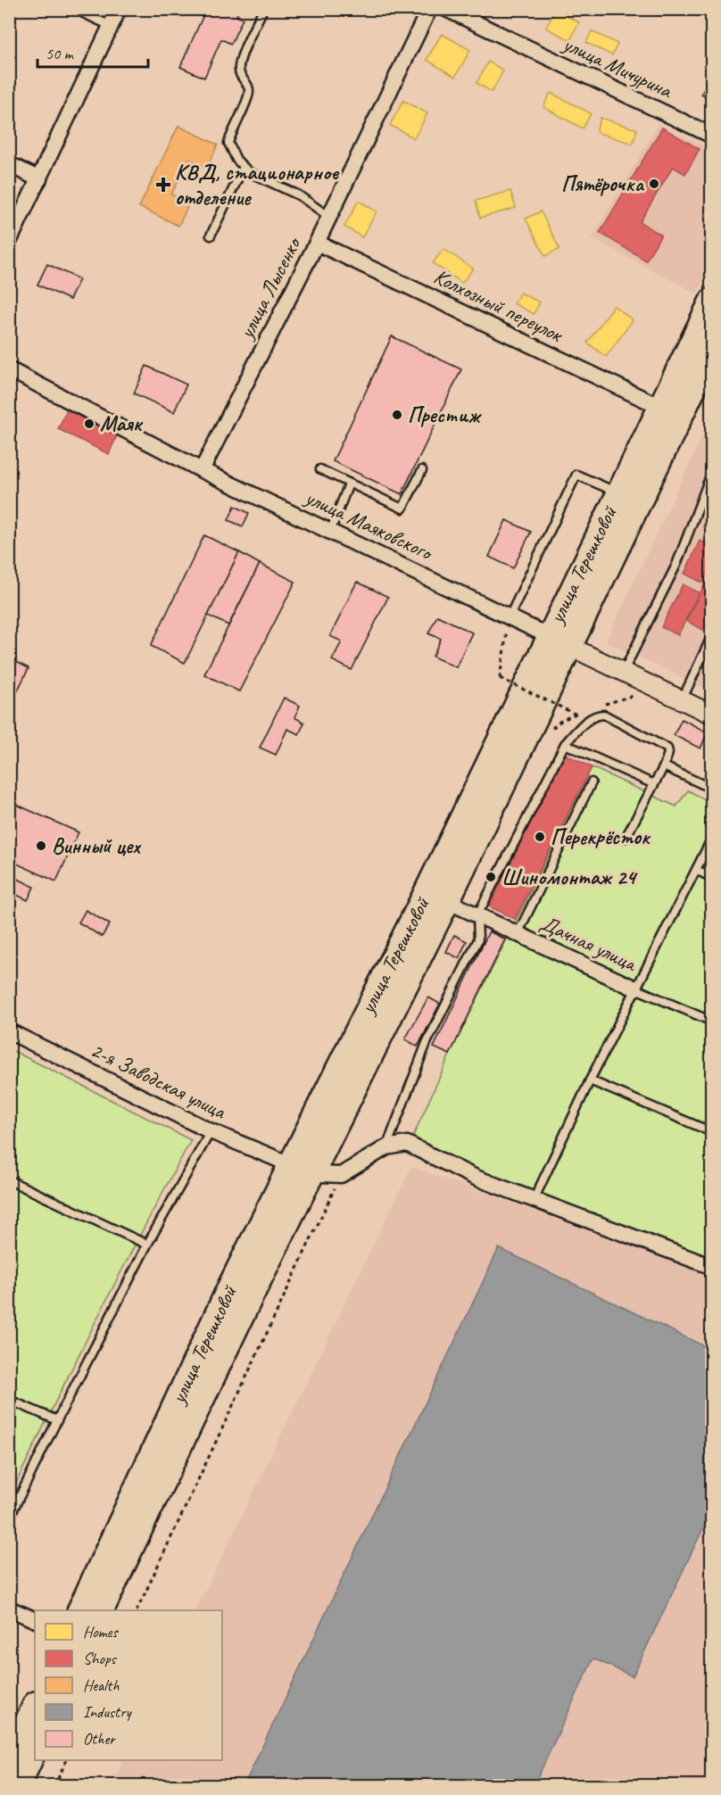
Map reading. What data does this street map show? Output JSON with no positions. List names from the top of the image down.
{
  "streets": {
    "highway": ["улица Терешковой"],
    "street": [
      "улица Мичурина",
      "улица Лысенко",
      "Колхозный переулок",
      "улица Маяковского",
      "Дачная улица",
      "2-я Заводская улица"
    ]
  },
  "crossings": [
    ["улица Лысенко", "Колхозный переулок"],
    ["улица Лысенко", "улица Маяковского"],
    ["Колхозный переулок", "улица Терешковой"],
    ["улица Маяковского", "улица Терешковой"],
    ["улица Терешковой", "Дачная улица"],
    ["улица Терешковой", "2-я Заводская улица"]
  ],
  "places": {
    "other": [
      "Пятёрочка",
      "Престиж",
      "Маяк",
      "Перекрёсток",
      "Винный цех",
      "Шиномонтаж 24"
    ],
    "health": ["КВД, стационарное отделение"]
  },
  "legend": [
    "Homes",
    "Shops",
    "Health",
    "Industry",
    "Other"
  ],
  "scale_bar": "50 m"
}
